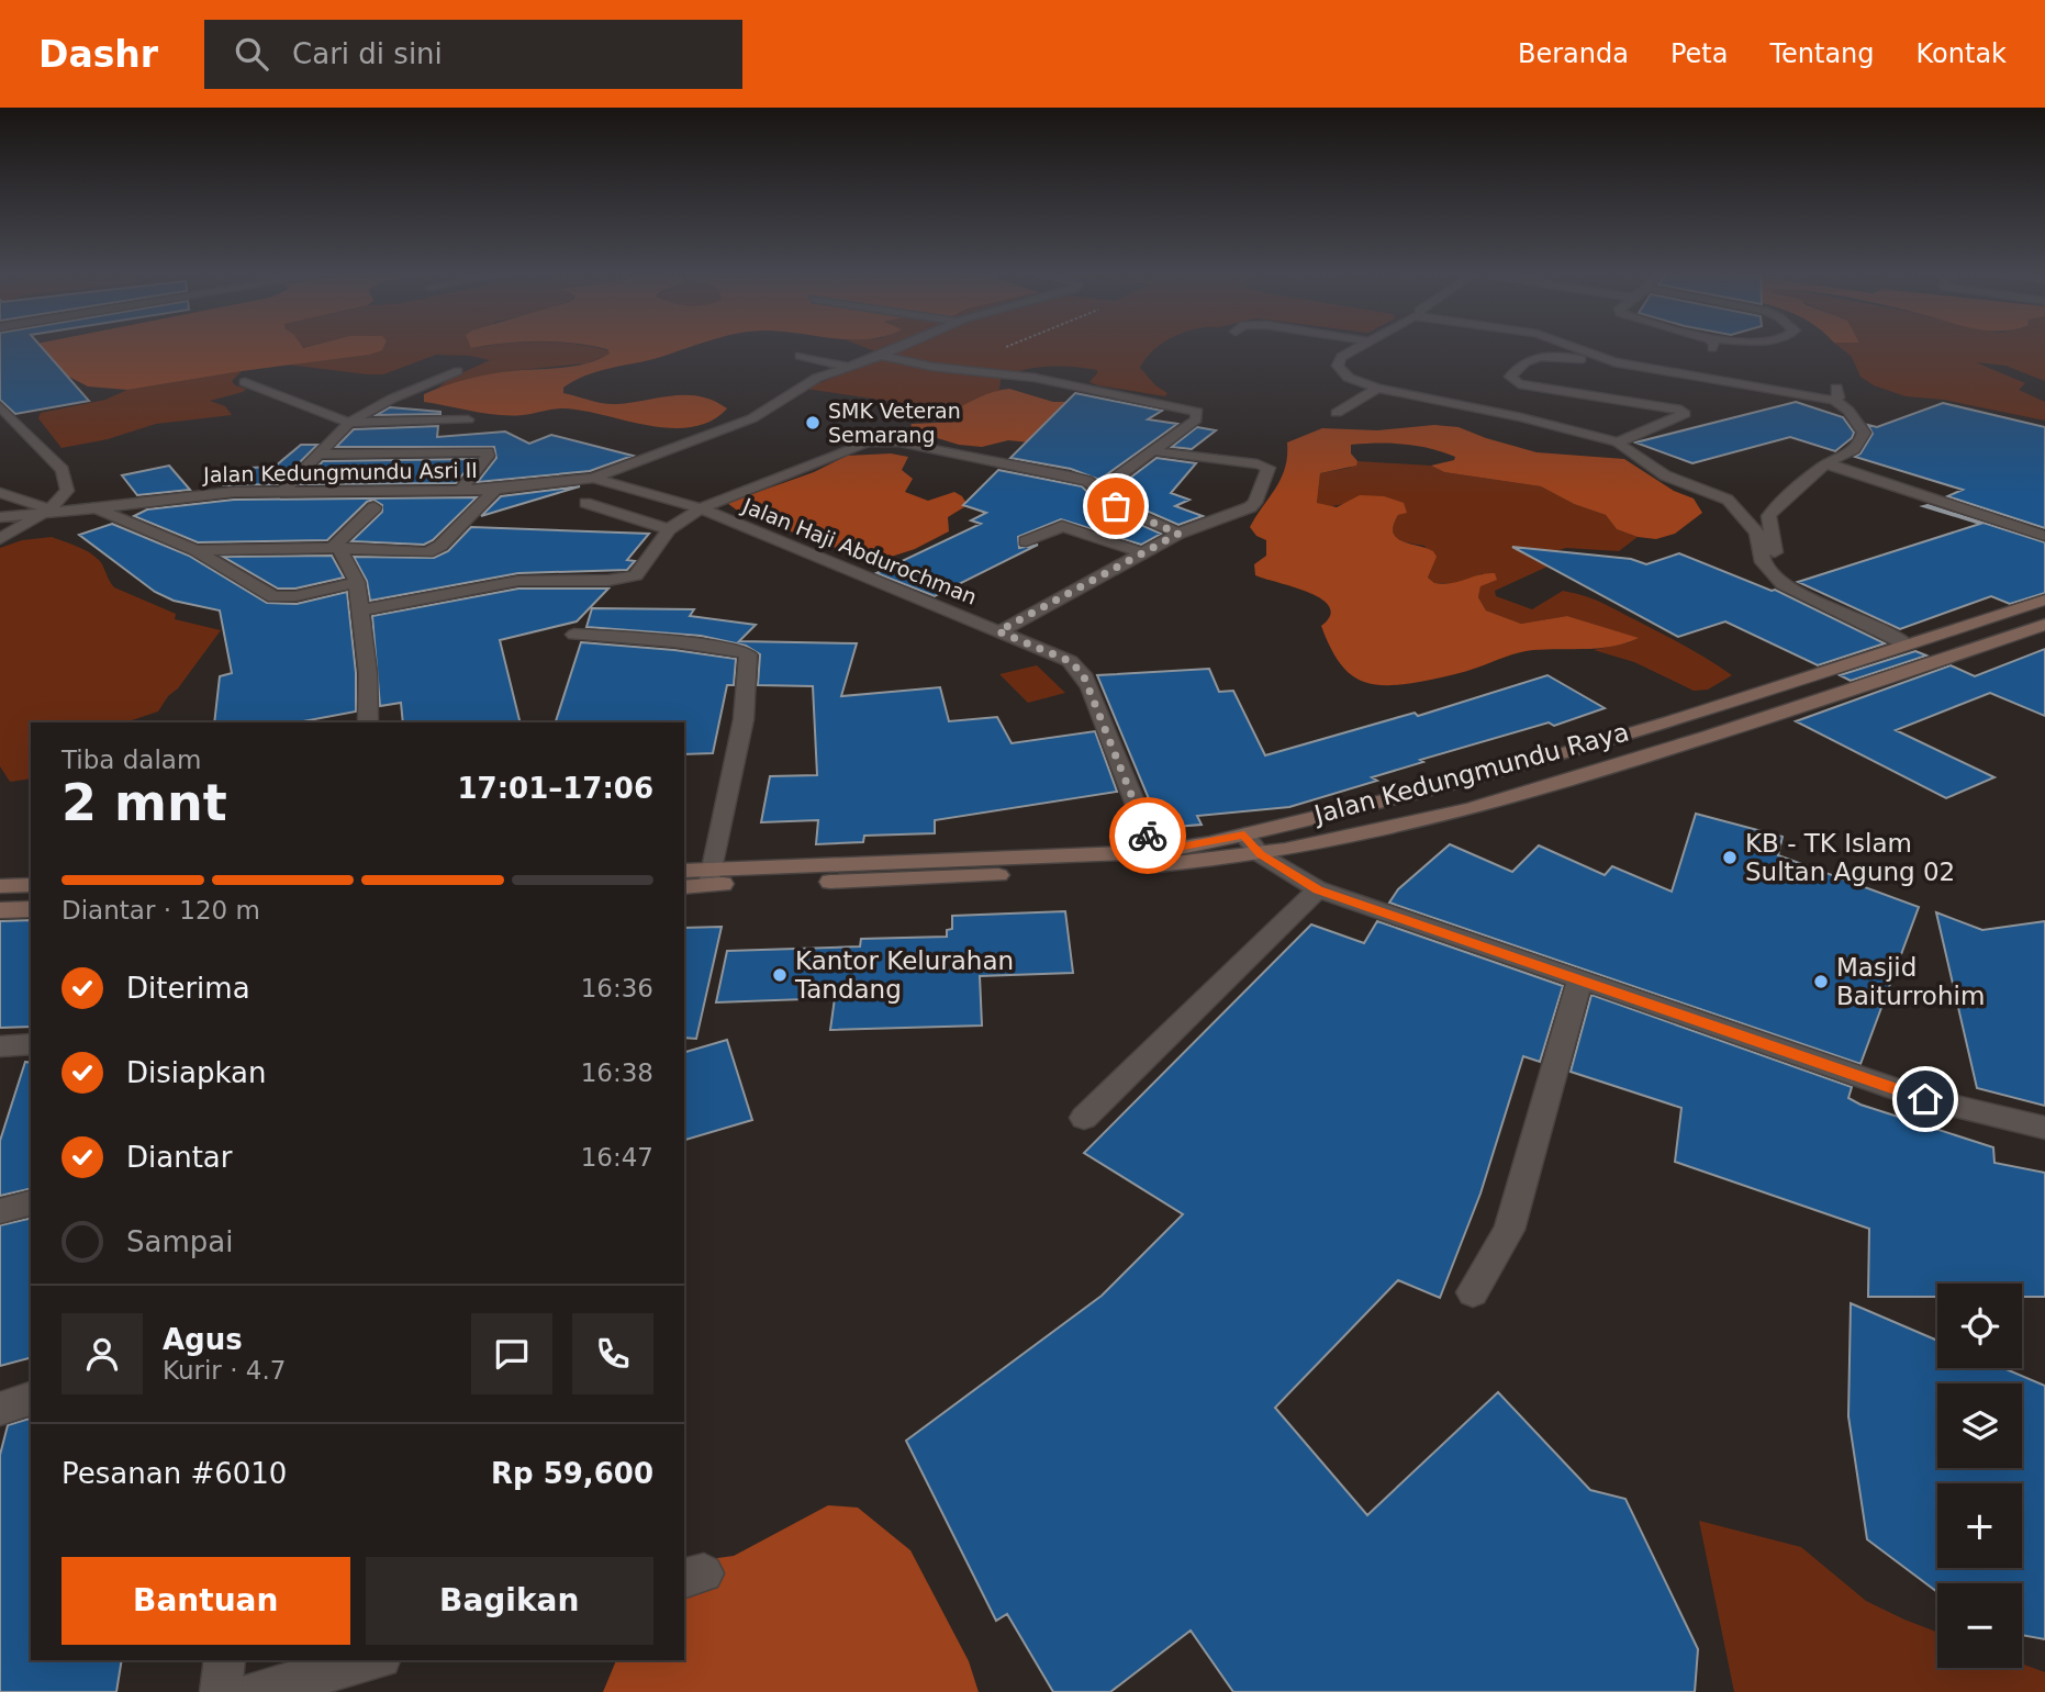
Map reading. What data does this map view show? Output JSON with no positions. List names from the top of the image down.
{
  "streets": {
    "main road": ["Jalan Kedungmundu Raya"],
    "street": ["Jalan Kedungmundu Asri II", "Jalan Haji Abdurochman"]
  },
  "crossings": [
    ["Jalan Kedungmundu Asri II", "Jalan Haji Abdurochman"],
    ["Jalan Haji Abdurochman", "Jalan Kedungmundu Raya"]
  ],
  "places": [
    "SMK Veteran Semarang",
    "KB - TK Islam Sultan Agung 02",
    "Kantor Kelurahan Tandang",
    "Masjid Baiturrohim"
  ],
  "page": {
    "header": "Dashr",
    "search": "Cari di sini",
    "nav": [
      "Beranda",
      "Peta",
      "Tentang",
      "Kontak"
    ],
    "heading": ["2 mnt", "Tiba dalam", "17:01–17:06"],
    "panel": [
      "Agus",
      "Kurir · 4.7",
      "Pesanan #6010",
      "Rp 59,600"
    ],
    "bar": "Diantar · 120 m",
    "list": [
      ["Diterima", "16:36"],
      ["Disiapkan", "16:38"],
      ["Diantar", "16:47"],
      "Sampai"
    ],
    "map_buttons": ["+", "−"],
    "buttons": ["Bantuan", "Bagikan"]
  }
}
